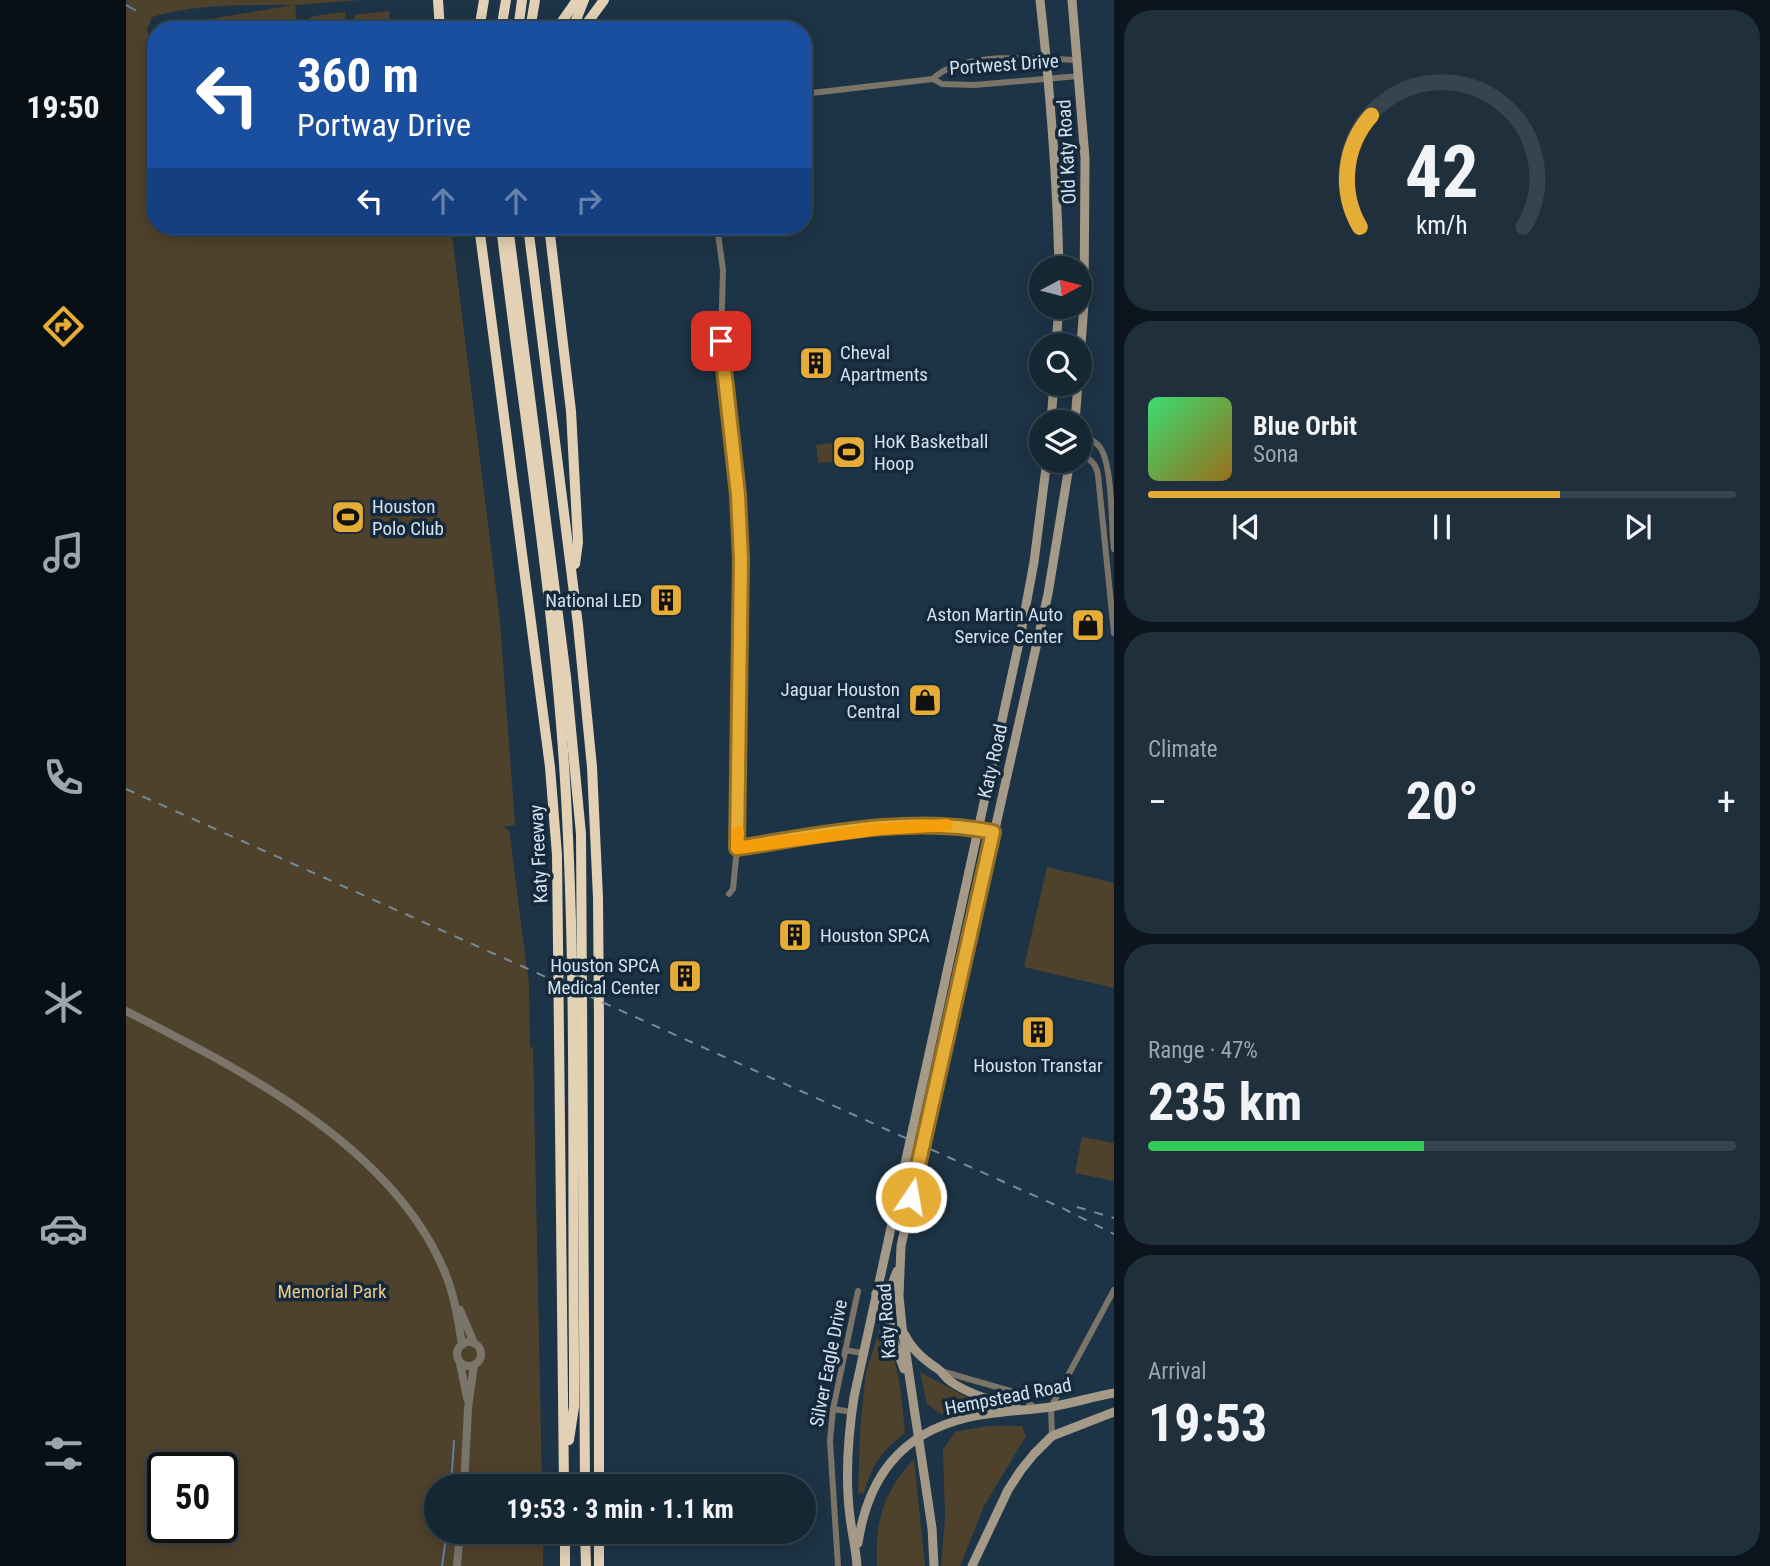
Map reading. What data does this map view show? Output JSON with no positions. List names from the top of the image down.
{
  "streets": {
    "highway": ["Katy Freeway"],
    "main road": ["Old Katy Road", "Katy Road", "Hempstead Road"],
    "street": ["Portwest Drive", "Silver Eagle Drive"]
  },
  "crossings": [
    ["Portwest Drive", "Old Katy Road"],
    ["Katy Road", "Hempstead Road"]
  ],
  "parks": ["Memorial Park"],
  "places": {
    "building": [
      "Cheval Apartments",
      "National LED",
      "Houston SPCA",
      "Houston SPCA Medical Center",
      "Houston Transtar"
    ],
    "sports": ["HoK Basketball Hoop", "Houston Polo Club"],
    "shop": ["Aston Martin Auto Service Center", "Jaguar Houston Central"]
  },
  "north": "right",
  "page": {
    "tabs": "19:50",
    "turn": ["360 m", "Portway Drive"],
    "song": ["Blue Orbit", "Sona"],
    "tile": [
      "Climate",
      ["Range · 47%", "235 km"],
      ["Arrival", "19:53"]
    ],
    "heat": ["−", "20°", "+"],
    "limit": "50",
    "trip": "19:53 · 3 min · 1.1 km",
    "gauge": ["42", "km/h"]
  }
}
